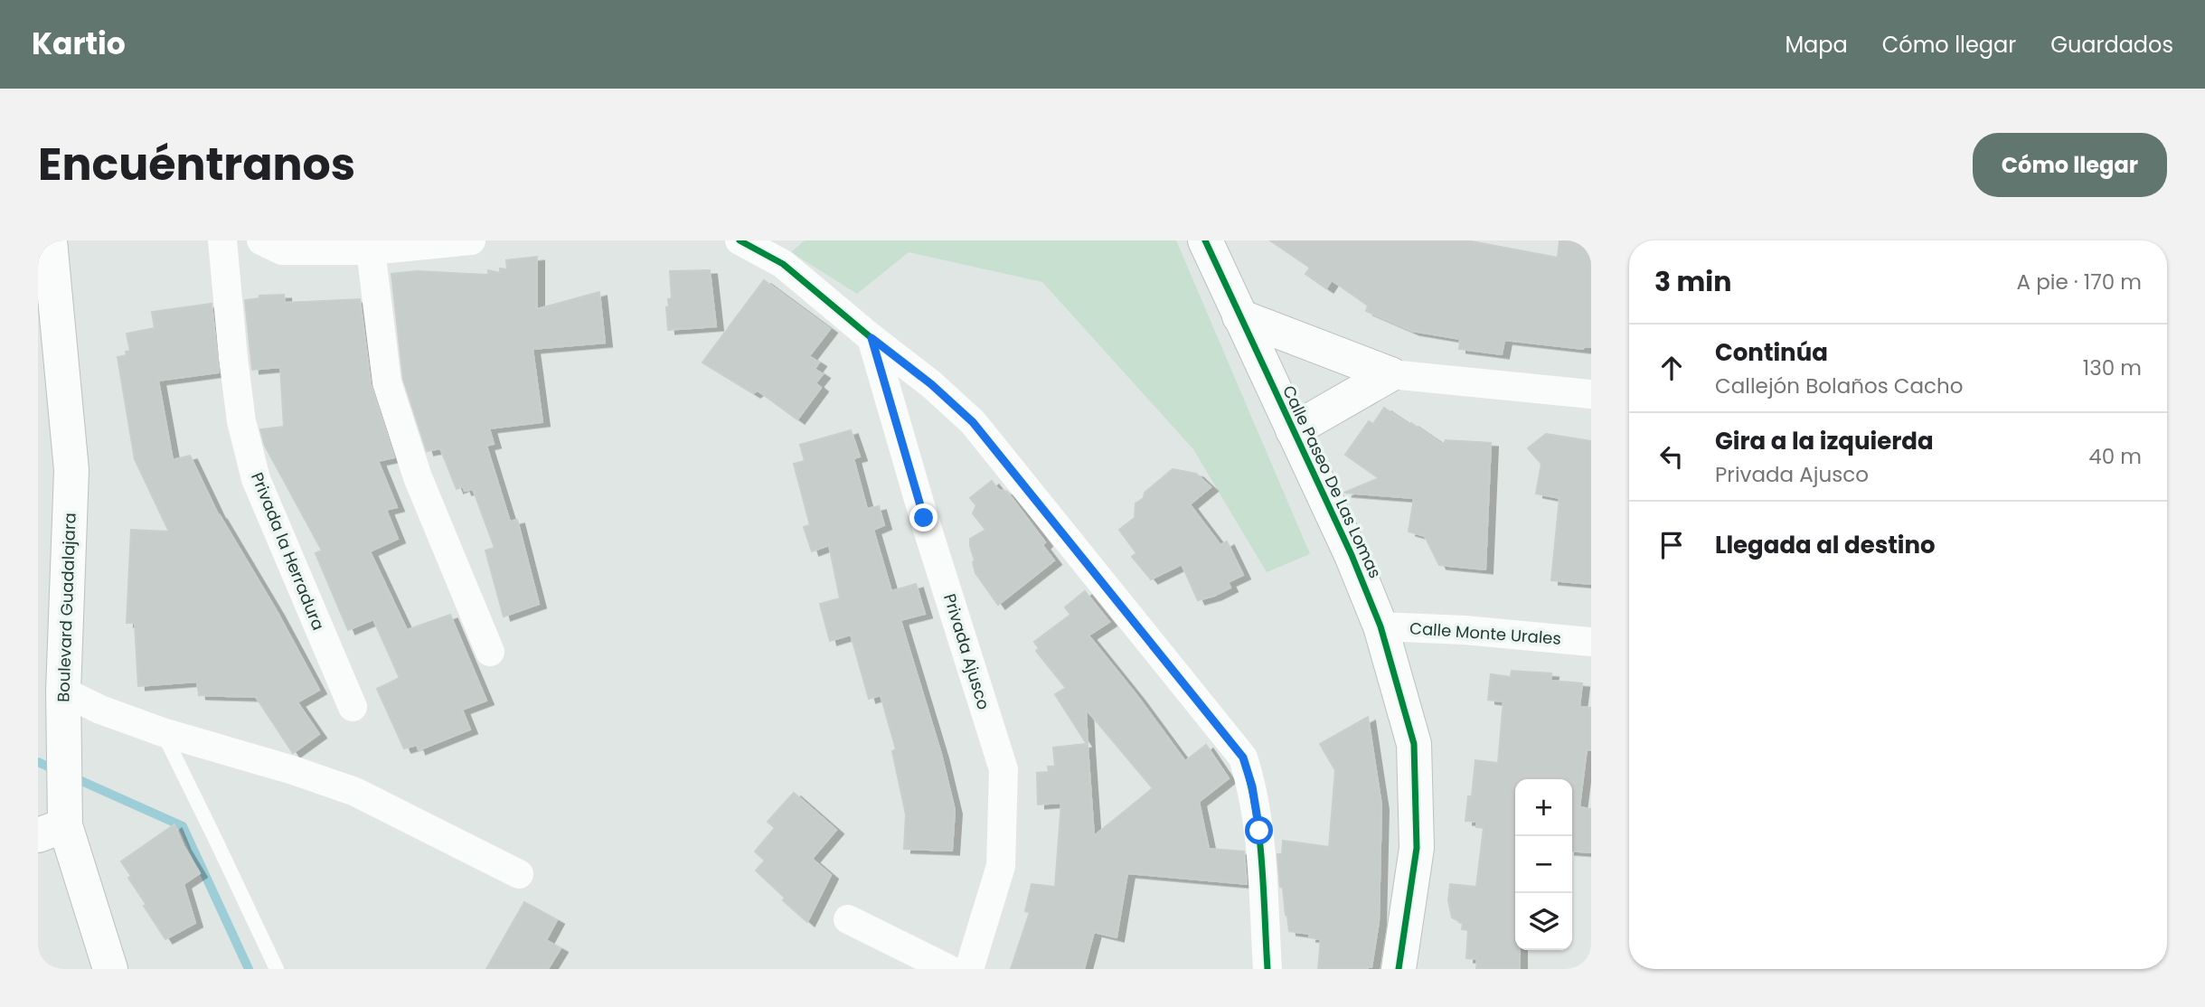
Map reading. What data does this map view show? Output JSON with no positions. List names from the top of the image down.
{
  "streets": {
    "street": [
      "Calle Paseo De Las Lomas",
      "Privada la Herradura",
      "Boulevard Guadalajara",
      "Calle Monte Urales",
      "Privada Ajusco"
    ]
  },
  "crossings": [
    ["Calle Paseo De Las Lomas", "Calle Monte Urales"]
  ],
  "page": {
    "header": "Kartio",
    "nav": ["Mapa", "Cómo llegar", "Guardados"],
    "title": "Encuéntranos",
    "buttons": "Cómo llegar",
    "heading": ["3 min", "A pie · 170 m"],
    "list": [
      ["Continúa", "Callejón Bolaños Cacho", "130 m"],
      ["Gira a la izquierda", "Privada Ajusco", "40 m"],
      "Llegada al destino"
    ],
    "map_buttons": ["+", "−"]
  }
}
